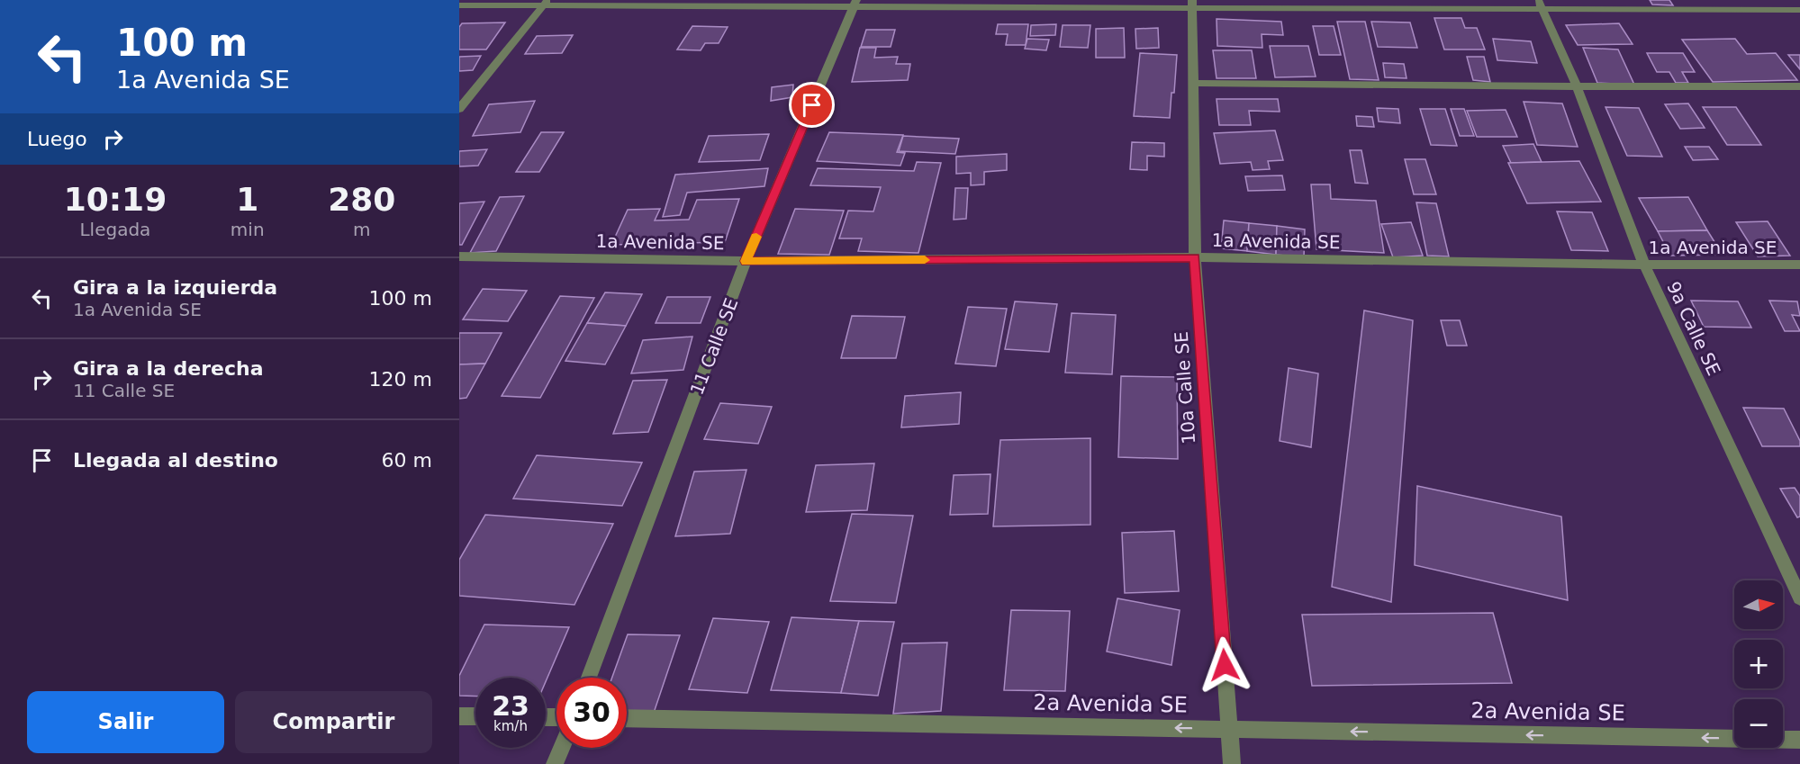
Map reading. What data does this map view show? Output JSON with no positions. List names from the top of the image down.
{
  "streets": {
    "street": [
      "1a Avenida SE",
      "9a Calle SE",
      "11 Calle SE",
      "10a Calle SE",
      "2a Avenida SE"
    ]
  },
  "crossings": [
    ["1a Avenida SE", "9a Calle SE"],
    ["1a Avenida SE", "11 Calle SE"],
    ["1a Avenida SE", "10a Calle SE"],
    ["10a Calle SE", "2a Avenida SE"]
  ],
  "one_way": ["2a Avenida SE"],
  "north": "right",
  "page": {
    "turn": ["100 m", "1a Avenida SE"],
    "then": "Luego",
    "eta": [
      "10:19",
      "Llegada",
      "1",
      "min",
      "280",
      "m"
    ],
    "list": [
      {
        "name": "Gira a la izquierda",
        "note": "1a Avenida SE",
        "value": "100 m"
      },
      {
        "name": "Gira a la derecha",
        "note": "11 Calle SE",
        "value": "120 m"
      },
      {
        "name": "Llegada al destino",
        "value": "60 m"
      }
    ],
    "map_buttons": ["+", "−"],
    "speed": "23 km/h",
    "limit": "30",
    "buttons": ["Salir", "Compartir"]
  }
}
